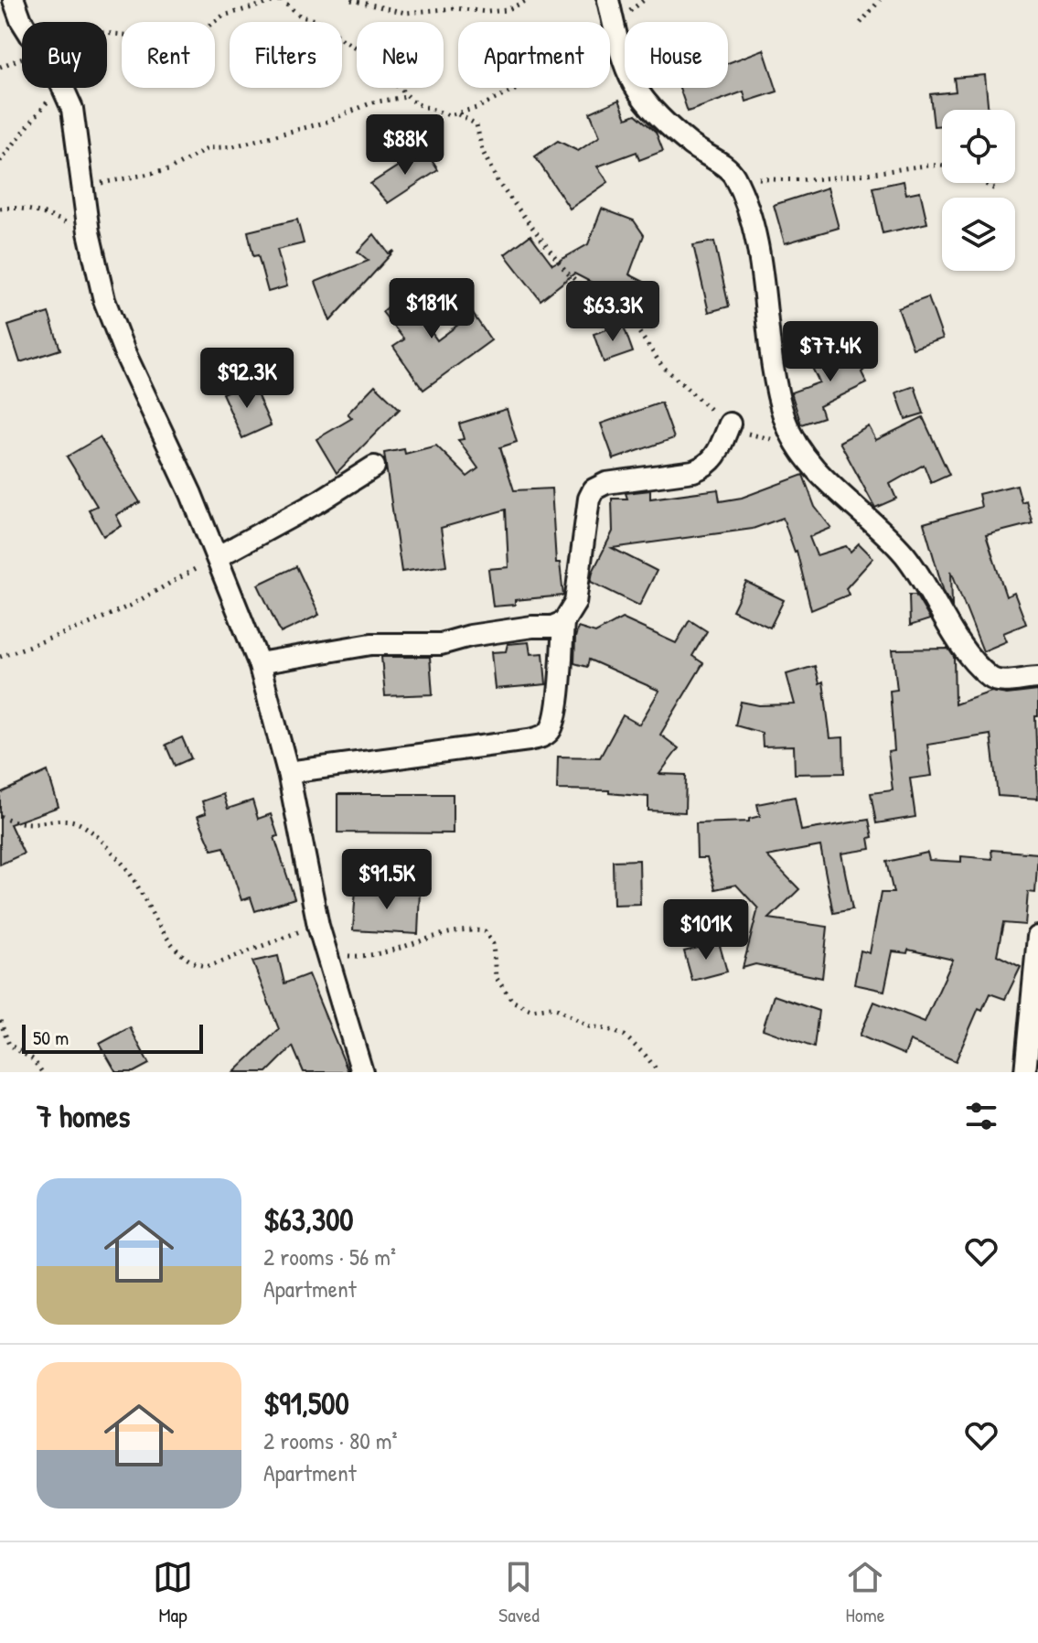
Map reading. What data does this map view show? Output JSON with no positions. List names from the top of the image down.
{
  "scale_bar": "50 m",
  "page": {
    "chip": [
      "Buy",
      "Rent",
      "Filters",
      "New",
      "Apartment",
      "House"
    ],
    "price": [
      "$88K",
      "$181K",
      "$63.3K",
      "$77.4K",
      "$92.3K",
      "$91.5K",
      "$101K"
    ],
    "scale": "50 m",
    "heading": "7 homes",
    "list": [
      {
        "name": "$63,300",
        "note": "2 rooms · 56 m² · Apartment"
      },
      {
        "name": "$91,500",
        "note": "2 rooms · 80 m² · Apartment"
      }
    ],
    "tabs": ["Map", "Saved", "Home"]
  }
}
